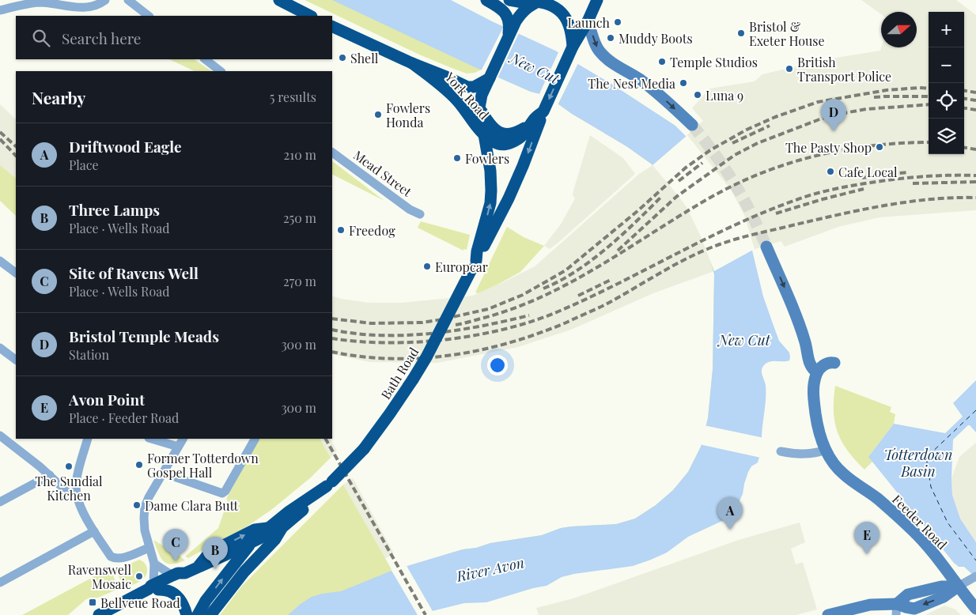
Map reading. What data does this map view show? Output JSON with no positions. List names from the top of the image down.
{
  "streets": {
    "highway": ["York Road", "Bath Road"],
    "street": ["Mead Street", "Feeder Road"]
  },
  "crossings": [
    ["York Road", "Bath Road"]
  ],
  "water": ["New Cut", "Totterdown Basin", "River Avon"],
  "places": {
    "other": [
      "Launch",
      "Bristol & Exeter House",
      "Muddy Boots",
      "Shell",
      "Temple Studios",
      "British Transport Police",
      "The Nest Media",
      "Luna 9",
      "Fowlers Honda",
      "The Pasty Shop",
      "Fowlers",
      "Cafe Local",
      "Freedog",
      "Europcar",
      "Former Totterdown Gospel Hall",
      "The Sundial Kitchen",
      "Dame Clara Butt",
      "Ravenswell Mosaic"
    ],
    "transit": ["Bellveue Road"]
  },
  "north": "right",
  "page": {
    "map_buttons": ["+", "−"],
    "search": "Search here",
    "heading": ["Nearby", "5 results"],
    "pins": [
      "D",
      "A",
      "E",
      "C",
      "B"
    ],
    "list": [
      {
        "mark": "A",
        "name": "Driftwood Eagle",
        "note": "Place",
        "value": "210 m"
      },
      {
        "mark": "B",
        "name": "Three Lamps",
        "note": "Place · Wells Road",
        "value": "250 m"
      },
      {
        "mark": "C",
        "name": "Site of Ravens Well",
        "note": "Place · Wells Road",
        "value": "270 m"
      },
      {
        "mark": "D",
        "name": "Bristol Temple Meads",
        "note": "Station",
        "value": "300 m"
      },
      {
        "mark": "E",
        "name": "Avon Point",
        "note": "Place · Feeder Road",
        "value": "300 m"
      }
    ]
  }
}
